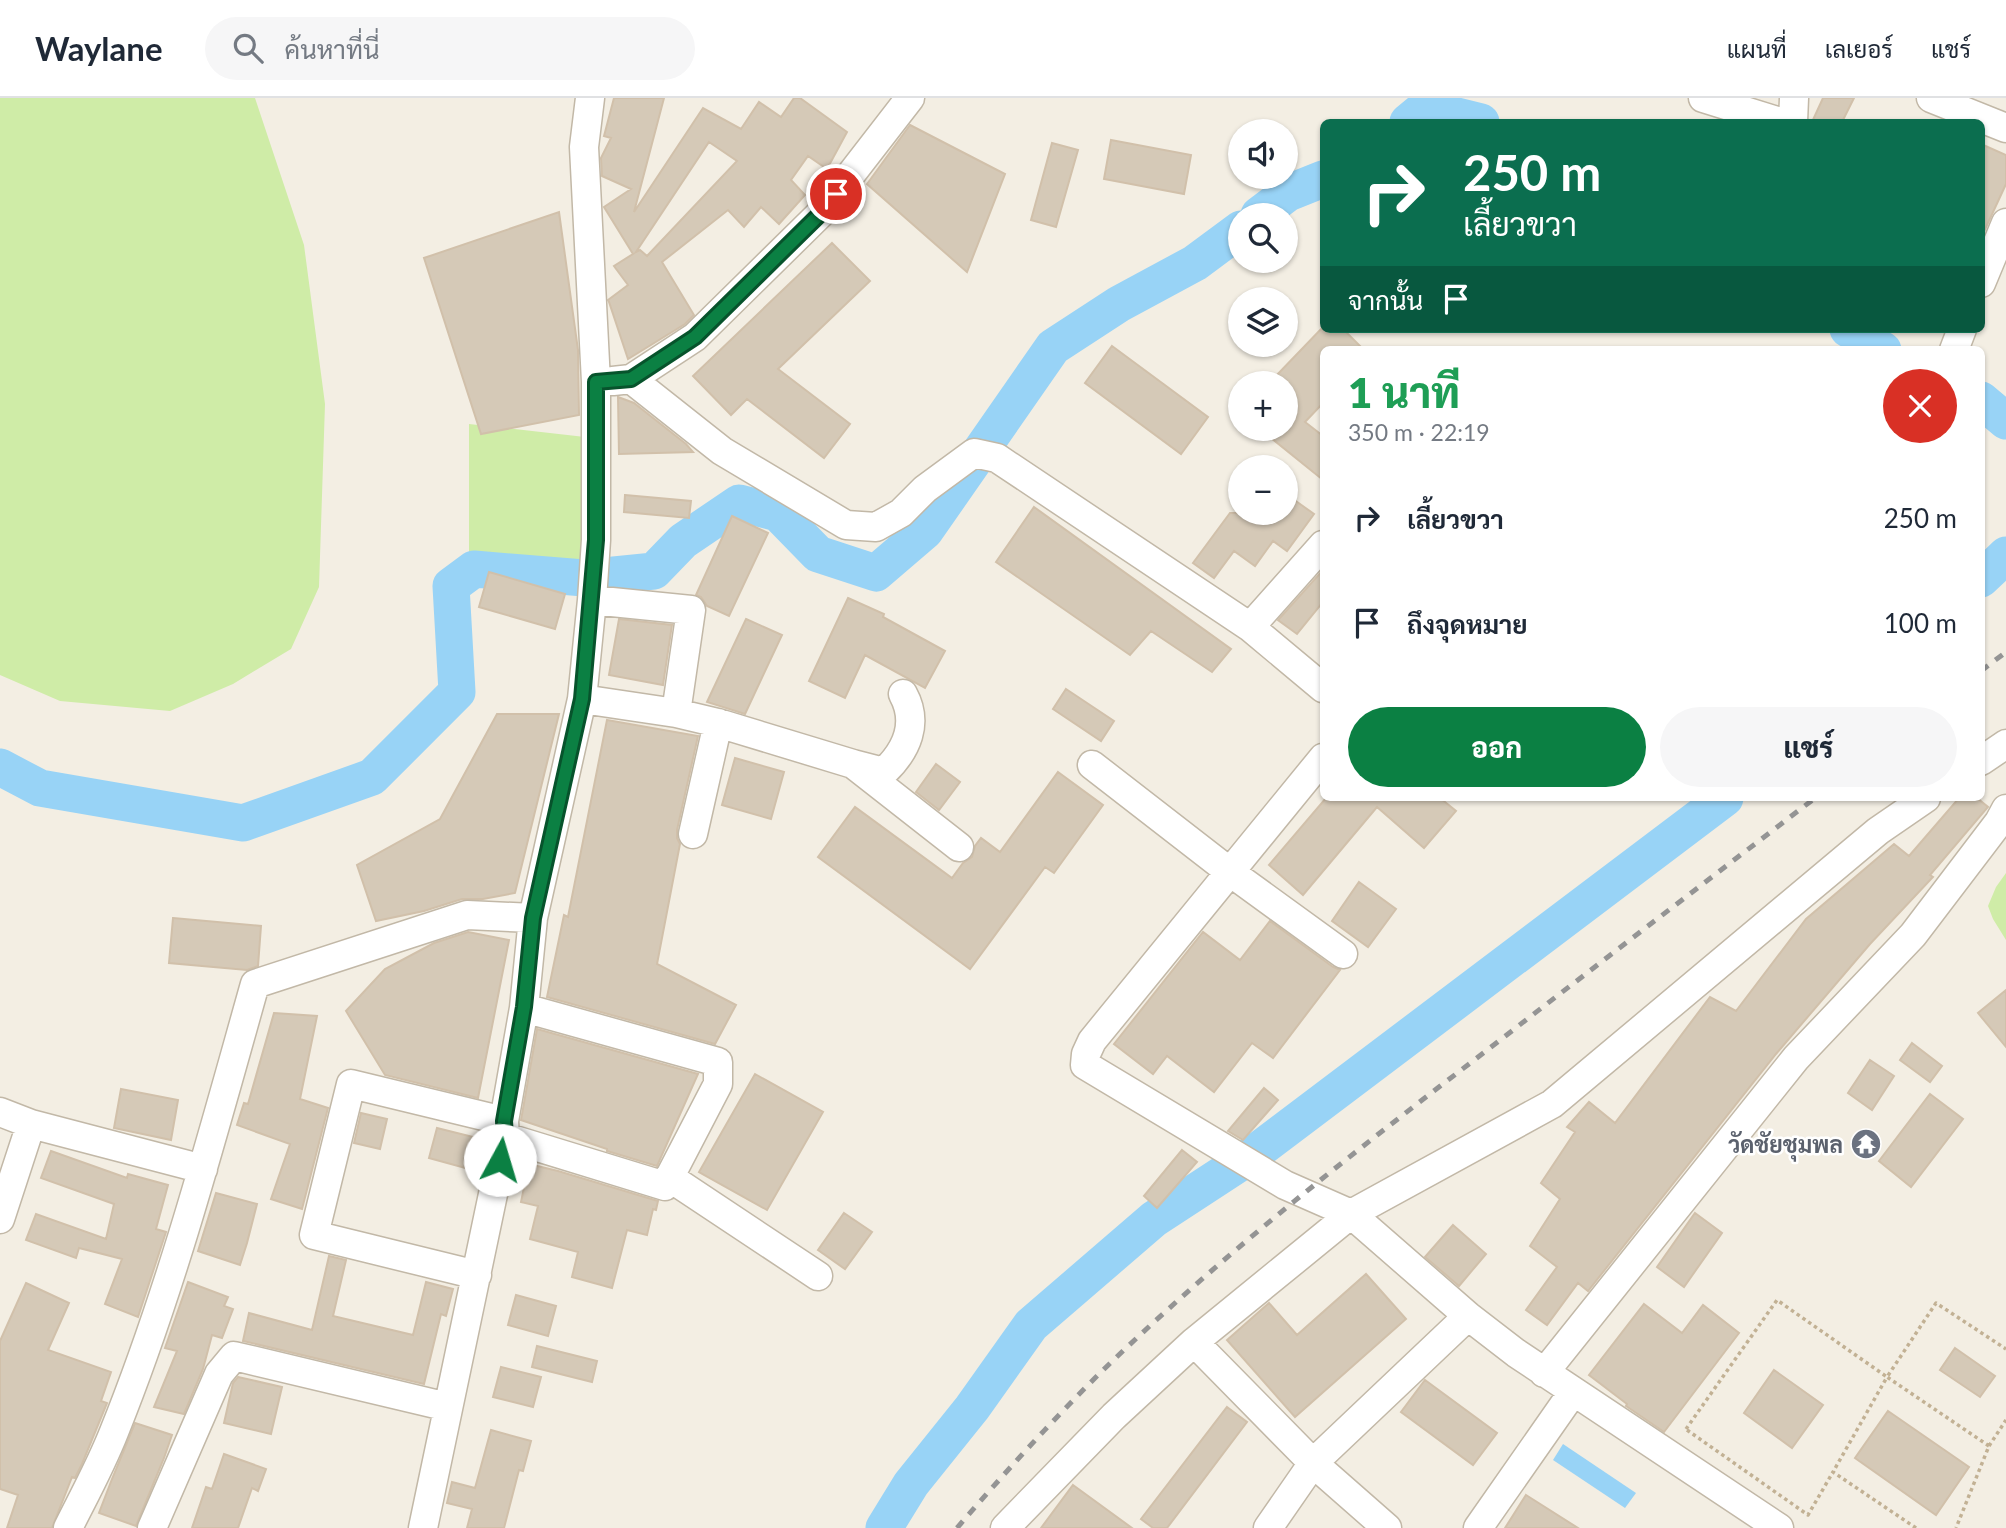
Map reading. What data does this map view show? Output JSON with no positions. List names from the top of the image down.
{
  "places": {
    "temple": ["วัดชัยชุมพล"]
  },
  "page": {
    "header": "Waylane",
    "search": "ค้นหาที่นี่",
    "nav": ["แผนที่", "เลเยอร์", "แชร์"],
    "map_buttons": ["+", "−"],
    "turn": ["250 m", "เลี้ยวขวา"],
    "then": "จากนั้น",
    "heading": ["1 นาที", "350 m · 22:19"],
    "list": [
      {
        "name": "เลี้ยวขวา",
        "value": "250 m"
      },
      {
        "name": "ถึงจุดหมาย",
        "value": "100 m"
      }
    ],
    "buttons": ["ออก", "แชร์"]
  }
}
